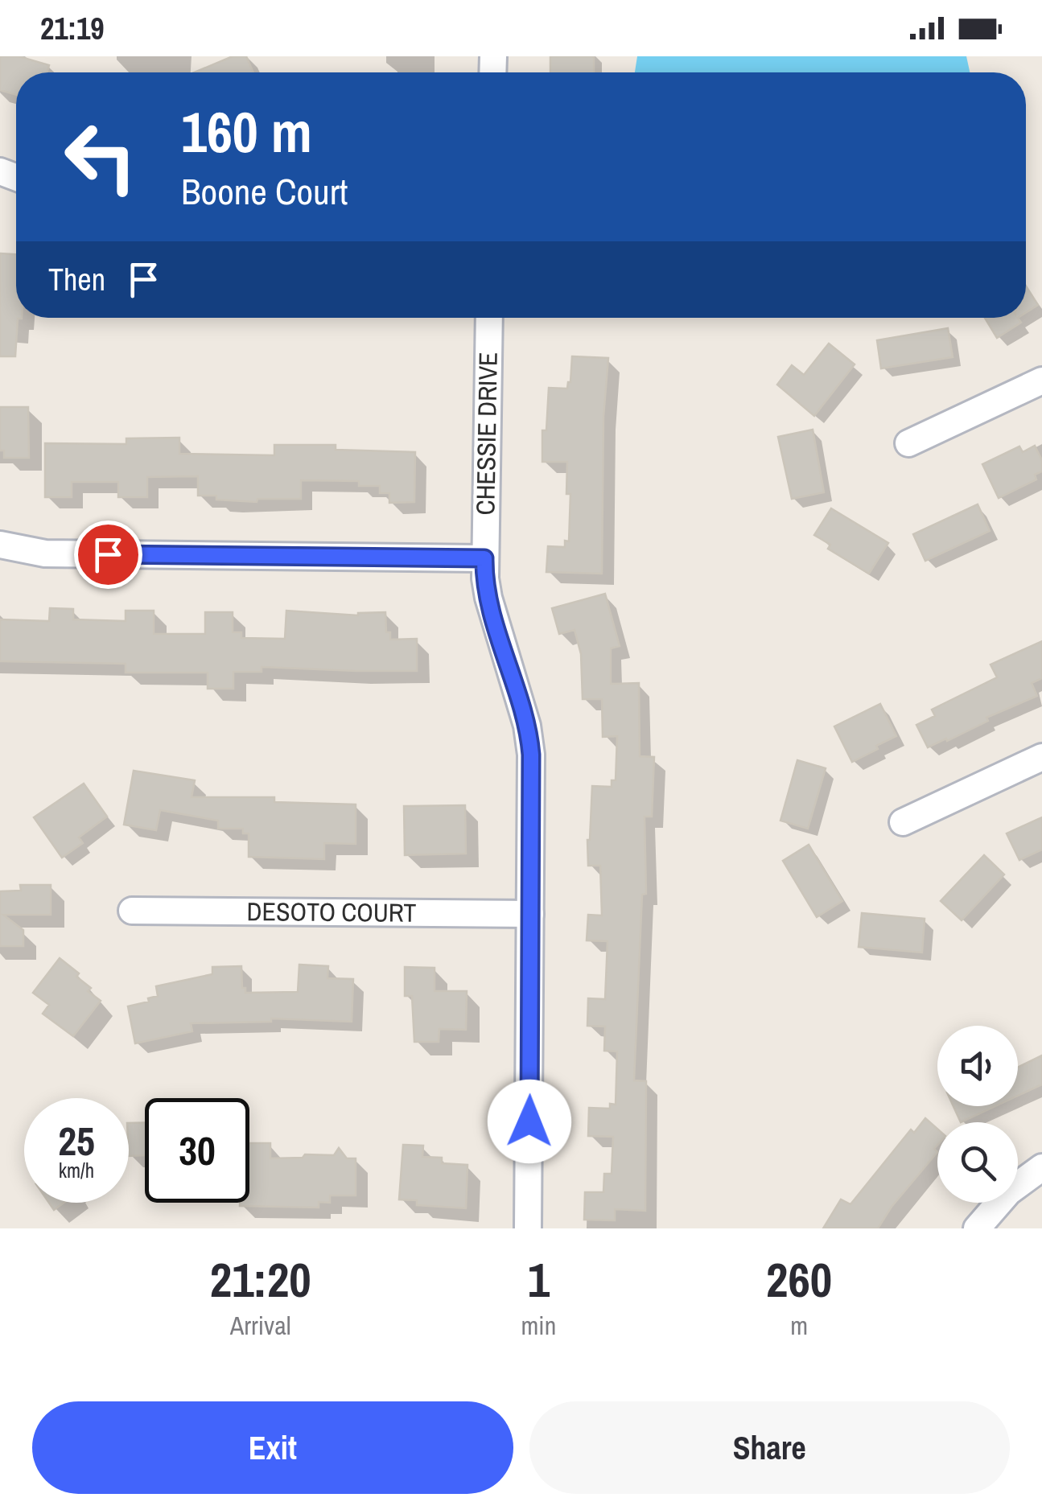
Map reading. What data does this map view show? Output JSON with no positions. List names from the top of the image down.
{
  "streets": {
    "street": ["CHESSIE DRIVE", "DESOTO COURT"]
  },
  "crossings": [
    ["CHESSIE DRIVE", "DESOTO COURT"]
  ],
  "page": {
    "status": "21:19",
    "turn": ["160 m", "Boone Court"],
    "then": "Then",
    "speed": "25 km/h",
    "limit": "30",
    "eta": [
      "21:20",
      "Arrival",
      "1",
      "min",
      "260",
      "m"
    ],
    "buttons": ["Exit", "Share"]
  }
}
